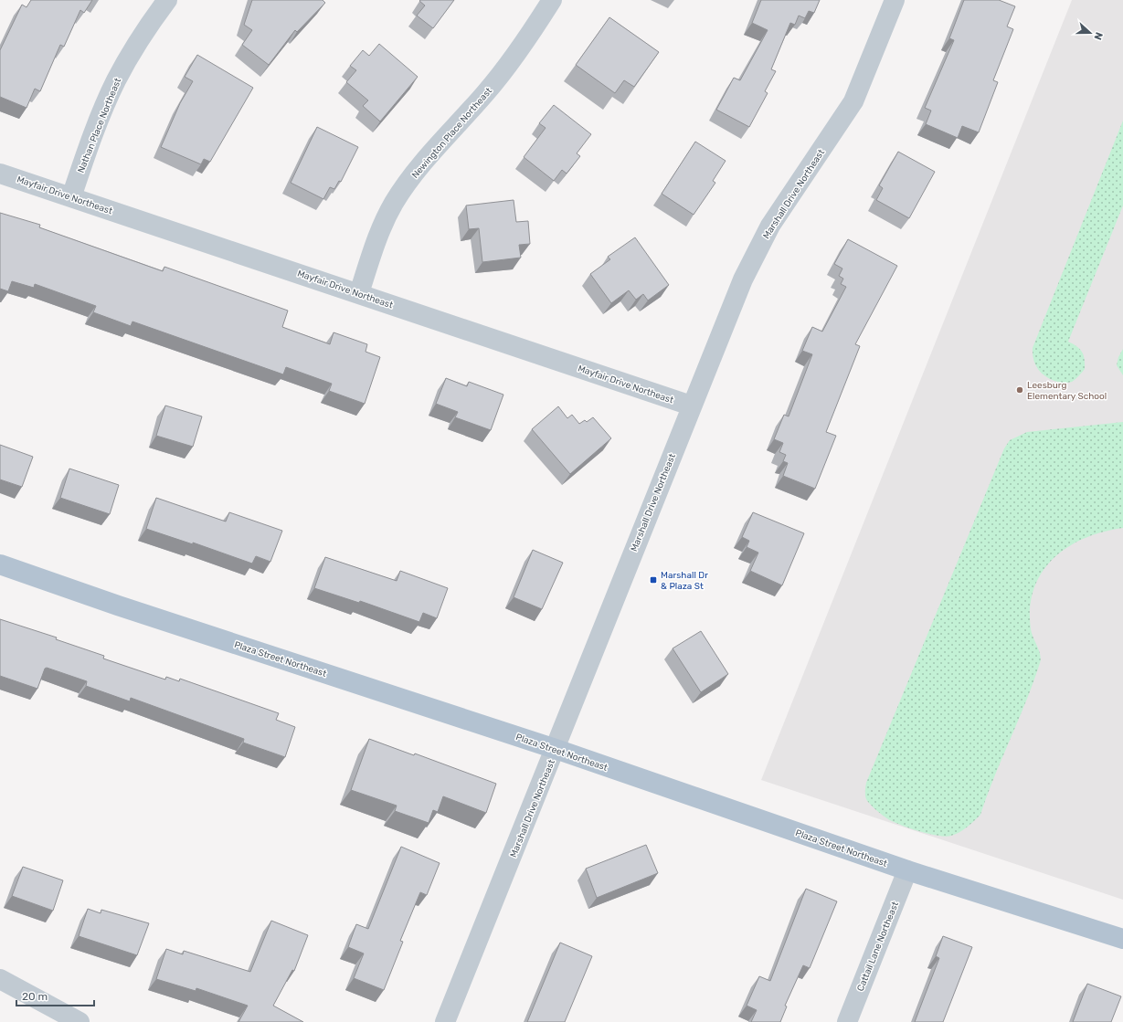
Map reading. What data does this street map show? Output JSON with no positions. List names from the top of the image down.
{
  "streets": {
    "main road": ["Plaza Street Northeast"],
    "street": [
      "Nathan Place Northeast",
      "Newington Place Northeast",
      "Marshall Drive Northeast",
      "Mayfair Drive Northeast",
      "Cattail Lane Northeast"
    ]
  },
  "crossings": [
    ["Nathan Place Northeast", "Mayfair Drive Northeast"],
    ["Newington Place Northeast", "Mayfair Drive Northeast"],
    ["Marshall Drive Northeast", "Mayfair Drive Northeast"],
    ["Marshall Drive Northeast", "Plaza Street Northeast"],
    ["Plaza Street Northeast", "Cattail Lane Northeast"]
  ],
  "places": {
    "other": ["Leesburg Elementary School"],
    "transit": ["Marshall Dr & Plaza St"]
  },
  "scale_bar": "20 m",
  "north": "right"
}
